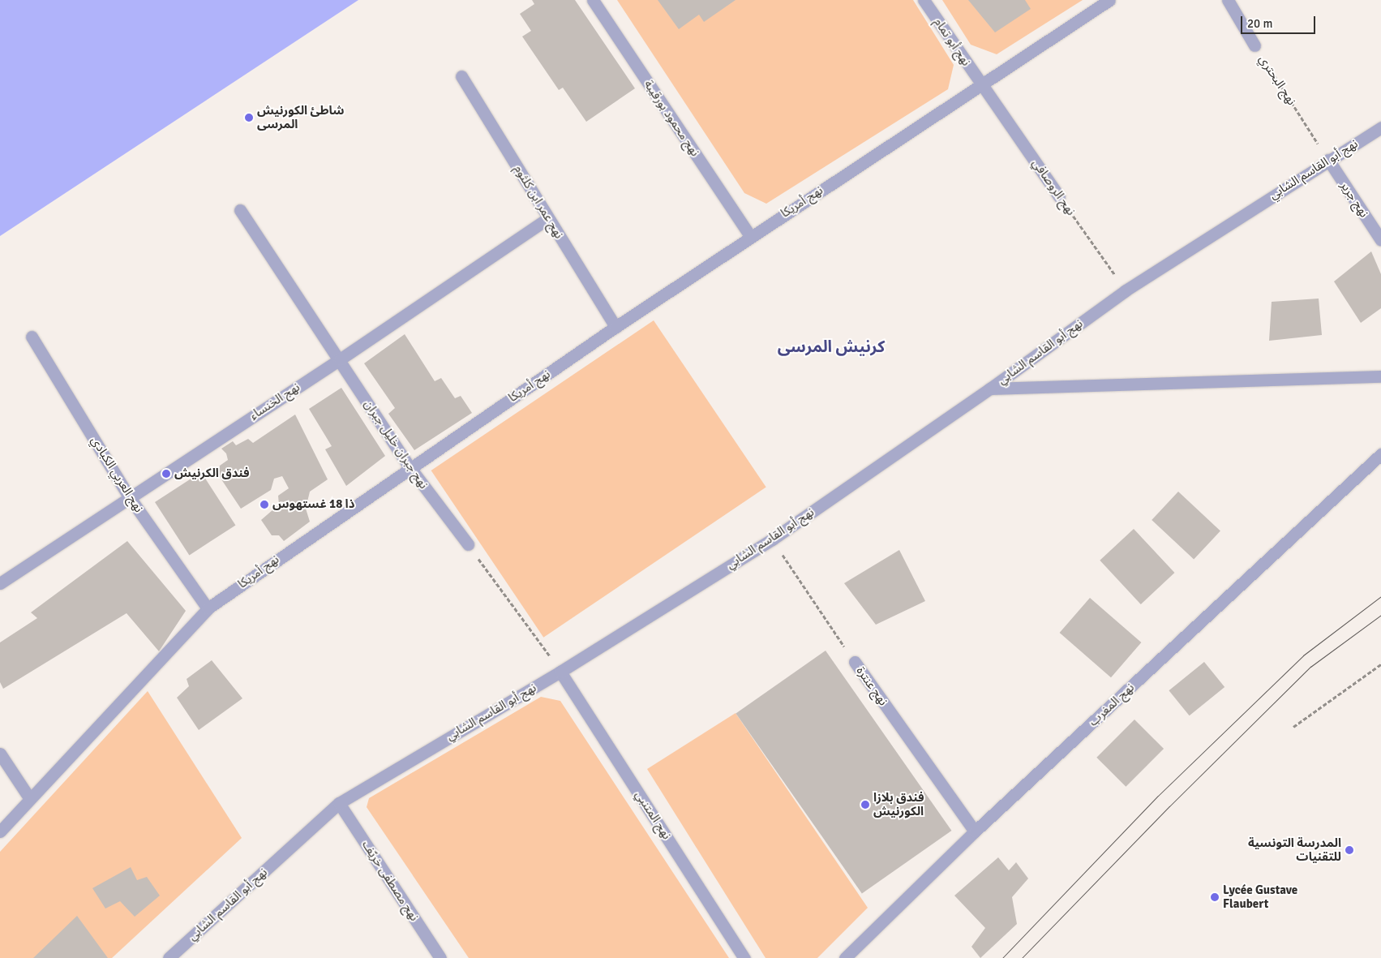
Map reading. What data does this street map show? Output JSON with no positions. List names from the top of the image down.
{
  "streets": {
    "street": [
      "نهج أبو تمام",
      "نهج البحتري",
      "نهج محمود بورقيبة",
      "نهج أبو القاسم الشابي",
      "نهج الروصافي",
      "نهج جرير",
      "نهج عمر ابن كلثوم",
      "نهج أمريكا",
      "نهج الخنساء",
      "نهج جبران خليل جبران",
      "نهج العربي الكبادي",
      "نهج عنترة",
      "نهج المغرب",
      "نهج المتنبي",
      "نهج مصطفى خريّف"
    ]
  },
  "crossings": [
    ["نهج أبو تمام", "نهج الروصافي"],
    ["نهج أبو تمام", "نهج أمريكا"],
    ["نهج البحتري", "نهج أبو القاسم الشابي"],
    ["نهج البحتري", "نهج جرير"],
    ["نهج محمود بورقيبة", "نهج أمريكا"],
    ["نهج أبو القاسم الشابي", "نهج الروصافي"],
    ["نهج أبو القاسم الشابي", "نهج جرير"],
    ["نهج أبو القاسم الشابي", "نهج عنترة"],
    ["نهج أبو القاسم الشابي", "نهج المتنبي"],
    ["نهج أبو القاسم الشابي", "نهج مصطفى خريّف"],
    ["نهج الروصافي", "نهج أمريكا"],
    ["نهج عمر ابن كلثوم", "نهج أمريكا"],
    ["نهج عمر ابن كلثوم", "نهج الخنساء"],
    ["نهج أمريكا", "نهج جبران خليل جبران"],
    ["نهج أمريكا", "نهج العربي الكبادي"],
    ["نهج الخنساء", "نهج جبران خليل جبران"],
    ["نهج الخنساء", "نهج العربي الكبادي"],
    ["نهج عنترة", "نهج المغرب"]
  ],
  "districts": ["كرنيش المرسى"],
  "places": [
    "شاطئ الكورنيش المرسى",
    "فندق الكرنيش",
    "ذا 18 غستهوس",
    "فندق بلازا الكورنيش",
    "المدرسة التونسية للتقنيات",
    "Lycée Gustave Flaubert"
  ],
  "scale_bar": "20 m"
}
